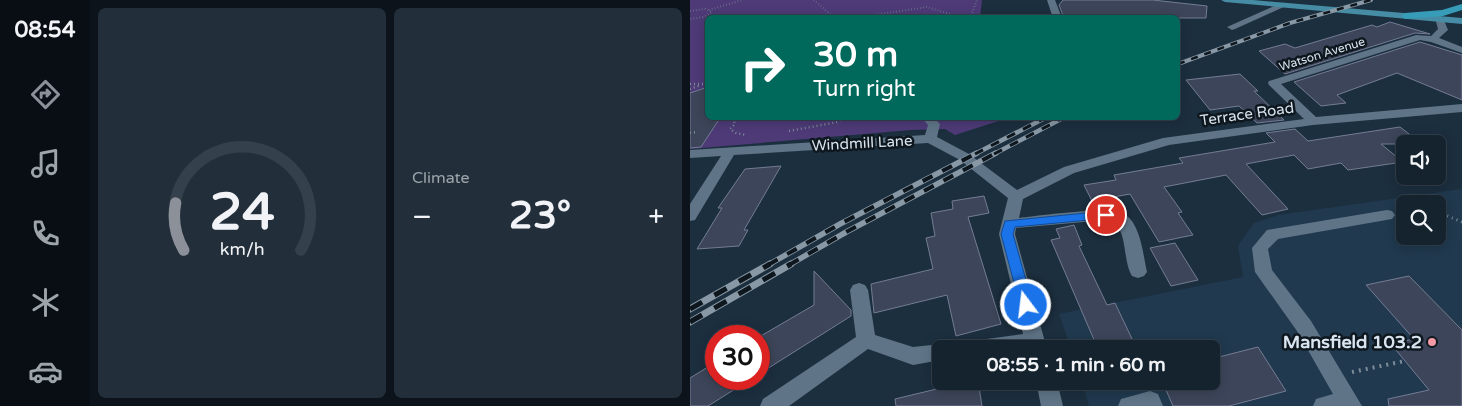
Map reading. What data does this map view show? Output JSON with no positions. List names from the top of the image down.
{
  "streets": {
    "street": ["Watson Avenue", "Terrace Road", "Windmill Lane"]
  },
  "crossings": [
    ["Watson Avenue", "Terrace Road"],
    ["Terrace Road", "Windmill Lane"]
  ],
  "places": ["Mansfield 103.2"],
  "page": {
    "tabs": "08:54",
    "tile": "Climate",
    "turn": ["30 m", "Turn right"],
    "heat": ["−", "23°", "+"],
    "limit": "30",
    "trip": "08:55 · 1 min · 60 m",
    "gauge": ["24", "km/h"]
  }
}
